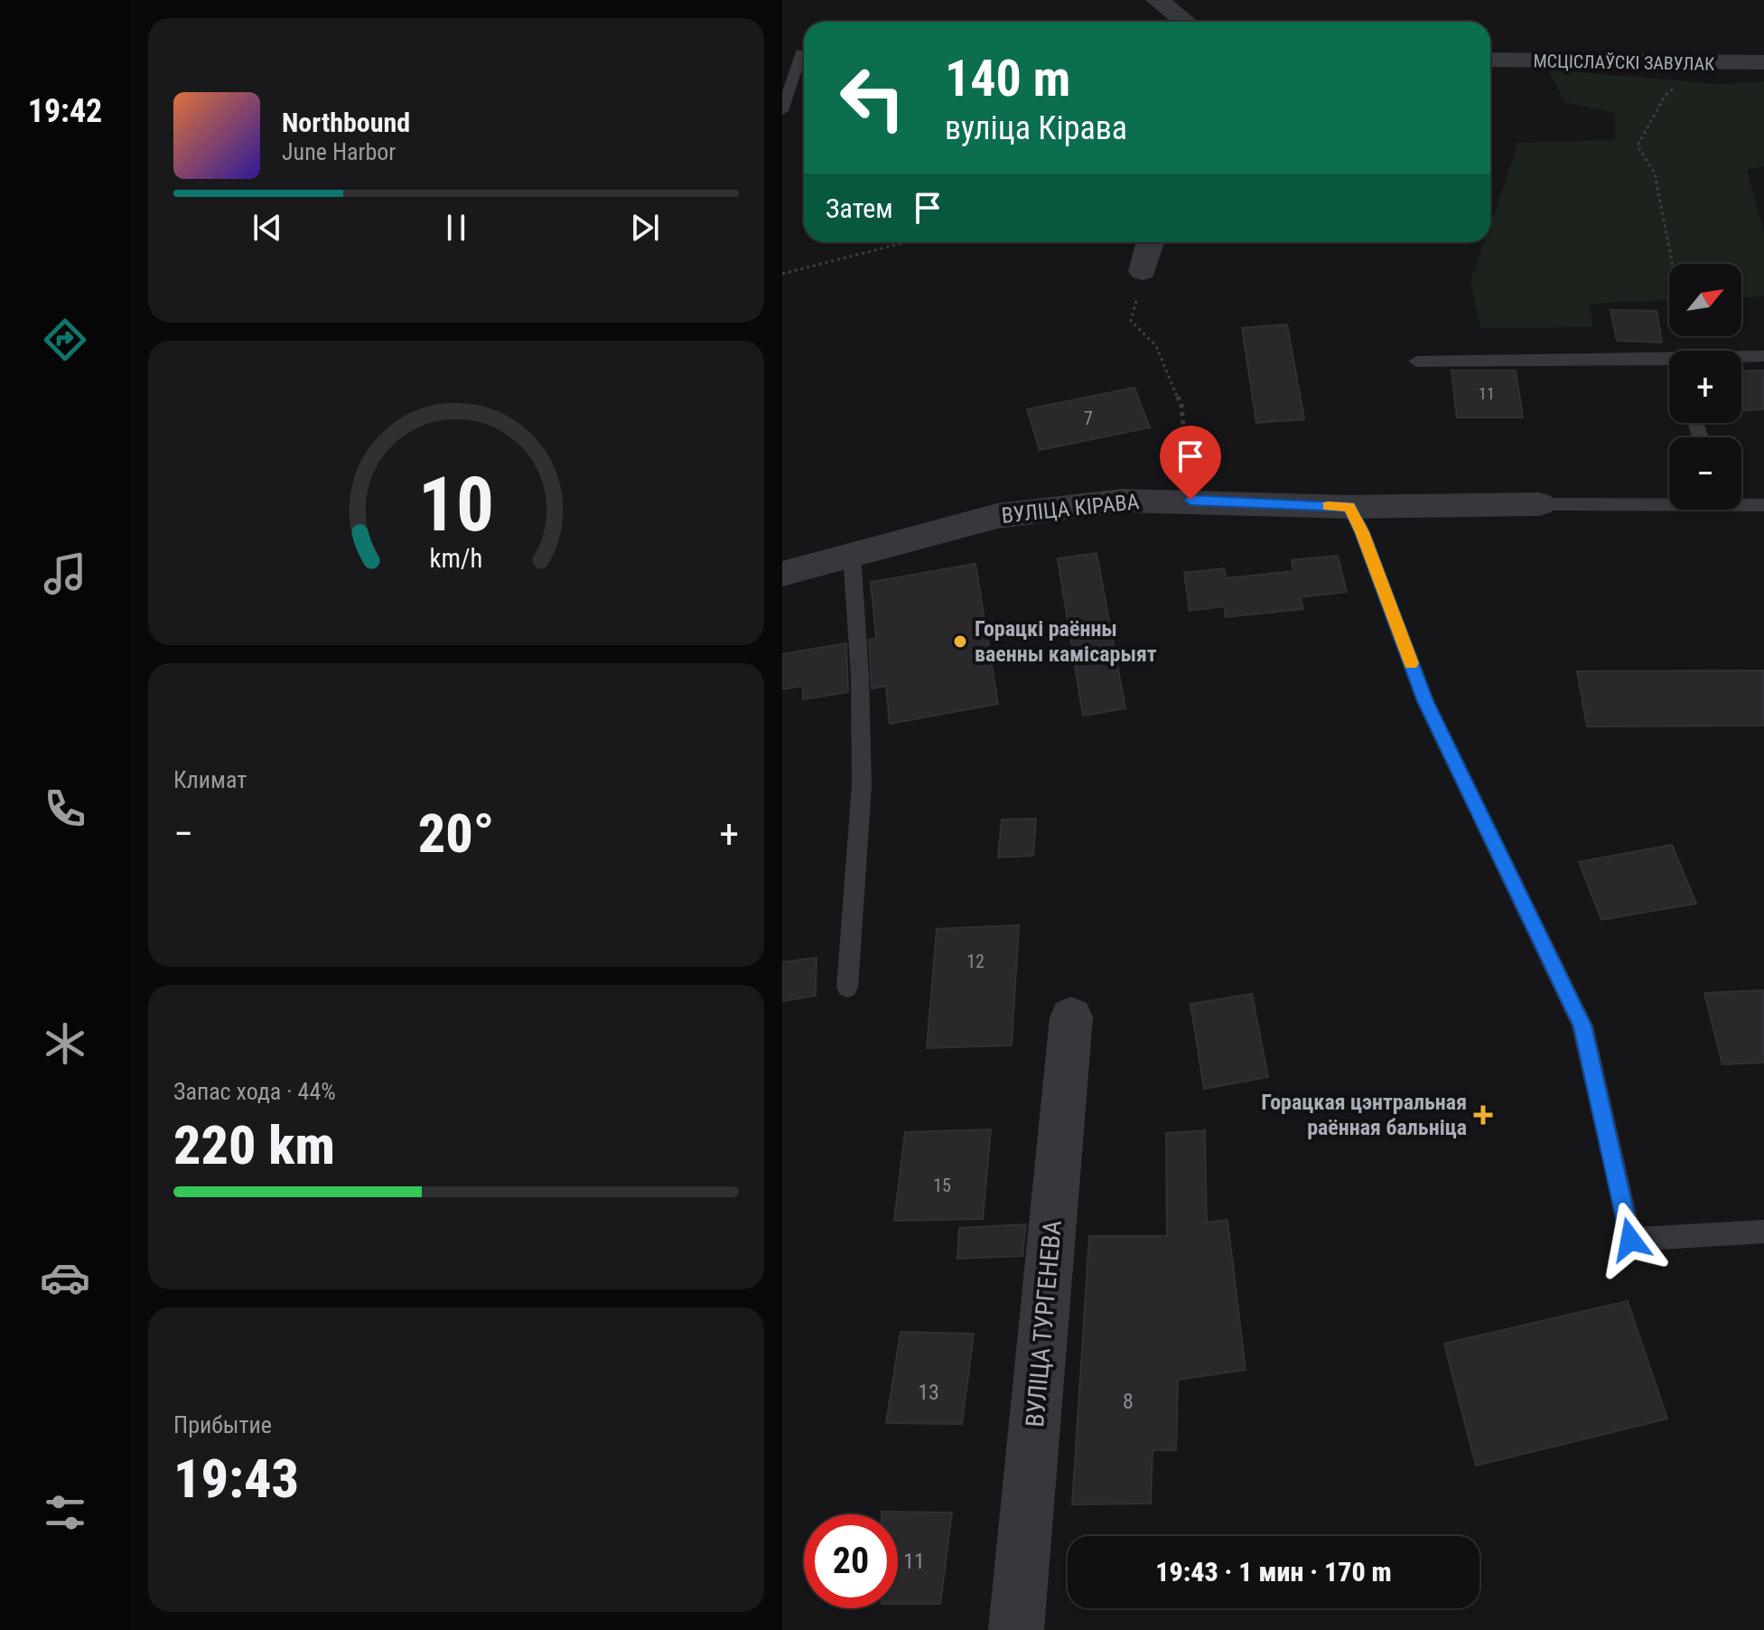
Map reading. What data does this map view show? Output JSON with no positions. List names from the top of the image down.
{
  "streets": {
    "street": ["МСЦІСЛАЎСКІ ЗАВУЛАК", "ВУЛІЦА КІРАВА", "ВУЛІЦА ТУРГЕНЕВА"]
  },
  "places": {
    "other": ["Горацкі раённы ваенны камісарыят"],
    "health": ["Горацкая цэнтральная раённая бальніца"]
  },
  "house_numbers": [
    "11",
    "7",
    "12",
    "15",
    "13",
    "8",
    "11"
  ],
  "north": "top right",
  "page": {
    "tabs": "19:42",
    "turn": ["140 m", "вуліца Кірава"],
    "song": ["Northbound", "June Harbor"],
    "then": "Затем",
    "map_buttons": ["+", "−"],
    "tile": [
      "Климат",
      ["Запас хода · 44%", "220 km"],
      ["Прибытие", "19:43"]
    ],
    "heat": ["−", "20°", "+"],
    "limit": "20",
    "trip": "19:43 · 1 мин · 170 m",
    "gauge": ["10", "km/h"]
  }
}
